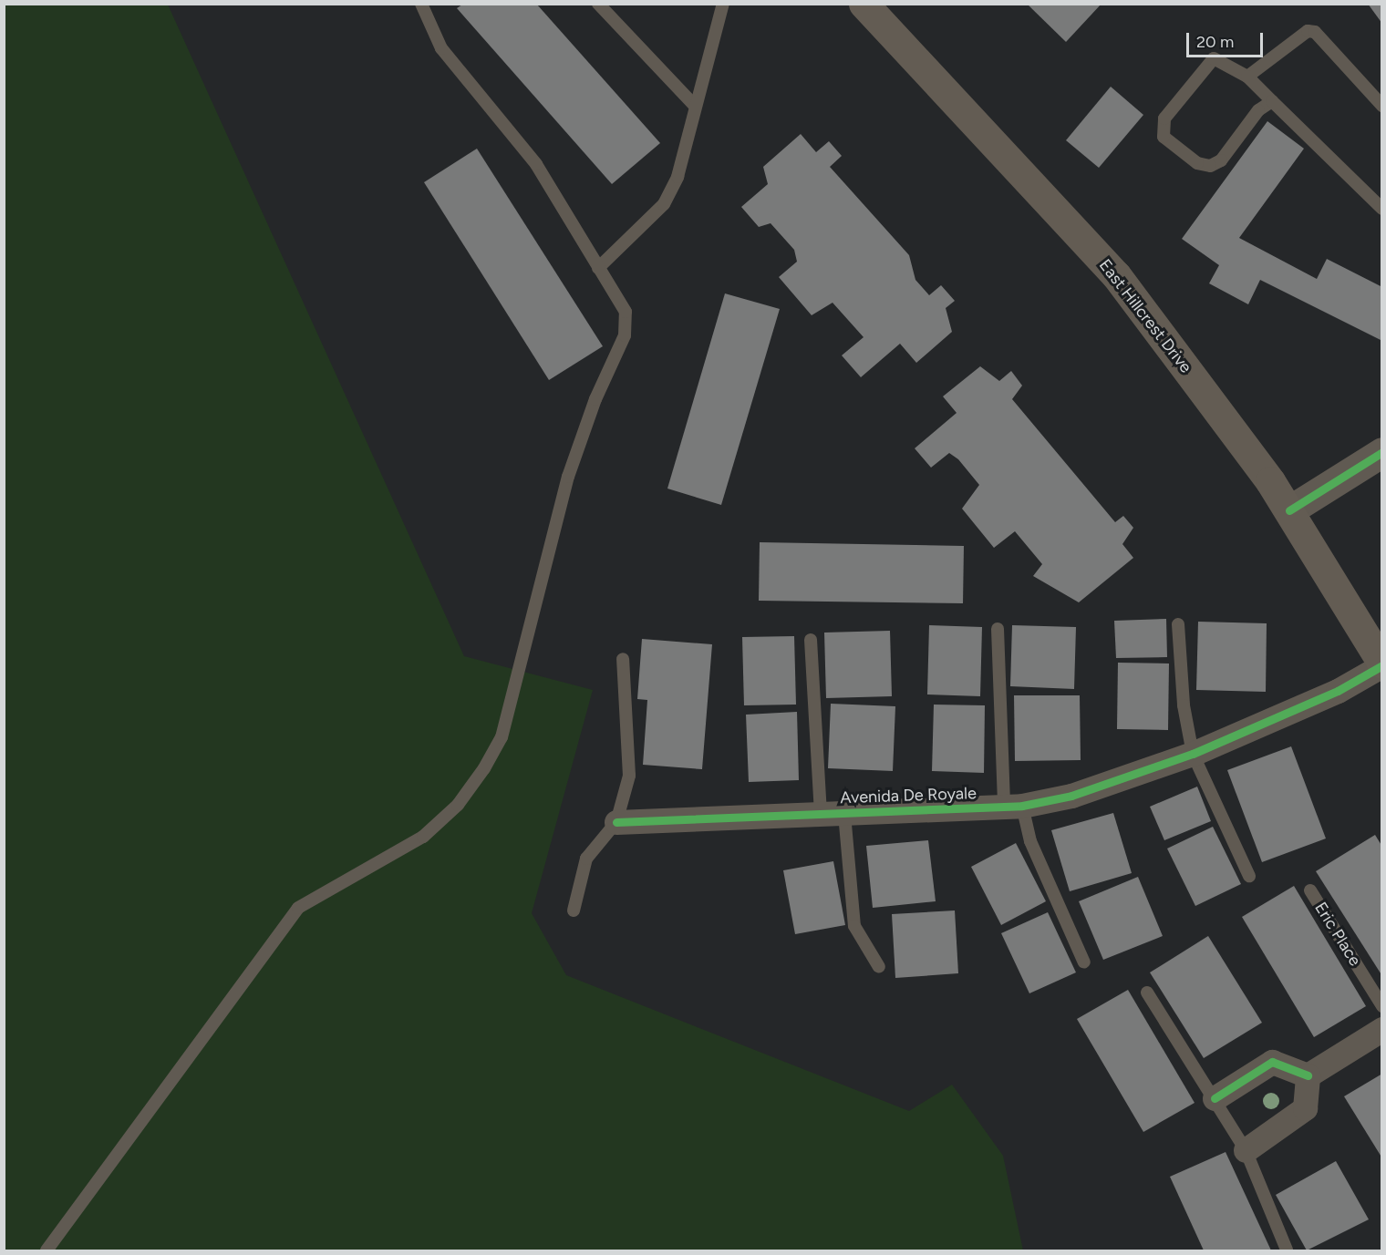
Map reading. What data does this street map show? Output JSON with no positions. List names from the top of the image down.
{
  "streets": {
    "main road": ["East Hillcrest Drive"],
    "street": ["Avenida De Royale"],
    "lane": ["Eric Place"]
  },
  "crossings": [
    ["East Hillcrest Drive", "Avenida De Royale"]
  ],
  "scale_bar": "20 m"
}
